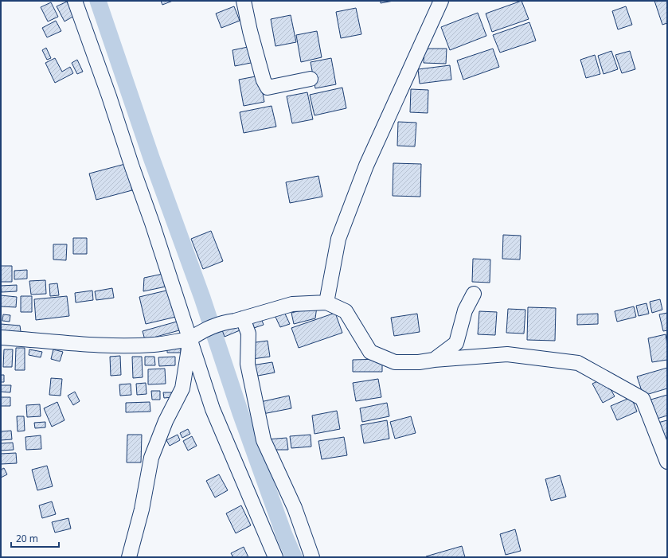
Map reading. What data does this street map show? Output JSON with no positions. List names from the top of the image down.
{
  "scale_bar": "20 m"
}
